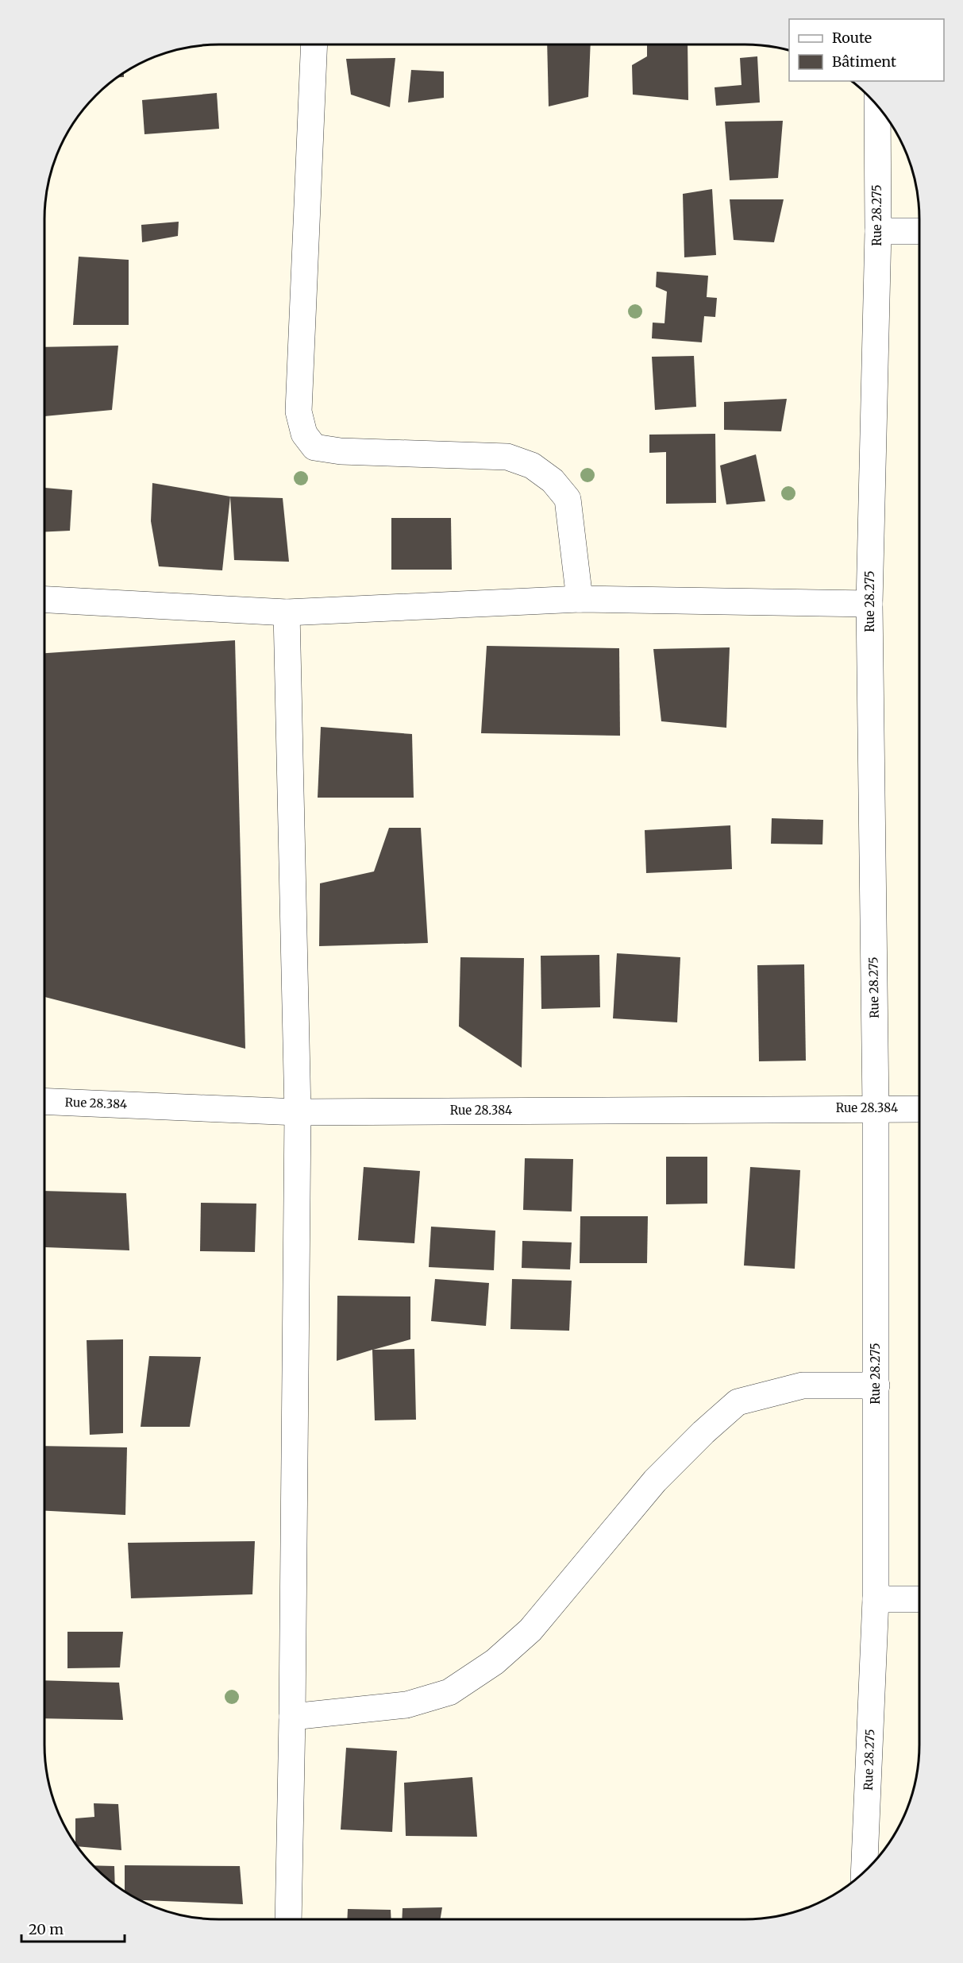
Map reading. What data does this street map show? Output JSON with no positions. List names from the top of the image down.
{
  "streets": {
    "street": ["Rue 28.275", "Rue 28.384"]
  },
  "crossings": [
    ["Rue 28.275", "Rue 28.384"]
  ],
  "legend": ["Route", "Bâtiment"],
  "scale_bar": "20 m"
}
